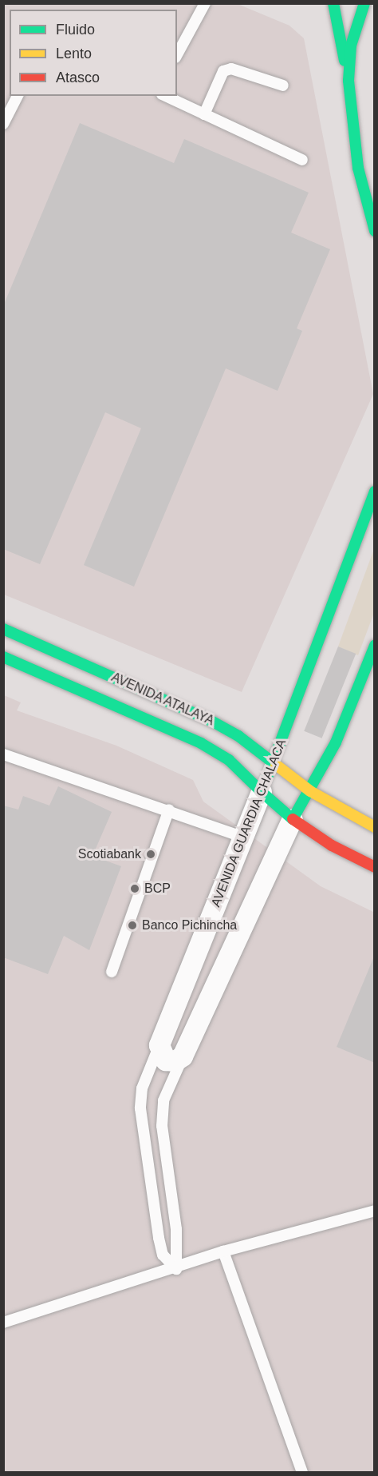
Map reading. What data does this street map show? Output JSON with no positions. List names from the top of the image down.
{
  "streets": {
    "main road": ["AVENIDA ATALAYA", "AVENIDA GUARDIA CHALACA"]
  },
  "crossings": [
    ["AVENIDA ATALAYA", "AVENIDA GUARDIA CHALACA"]
  ],
  "places": ["Scotiabank", "BCP", "Banco Pichincha"],
  "legend": ["Fluido", "Lento", "Atasco"]
}
